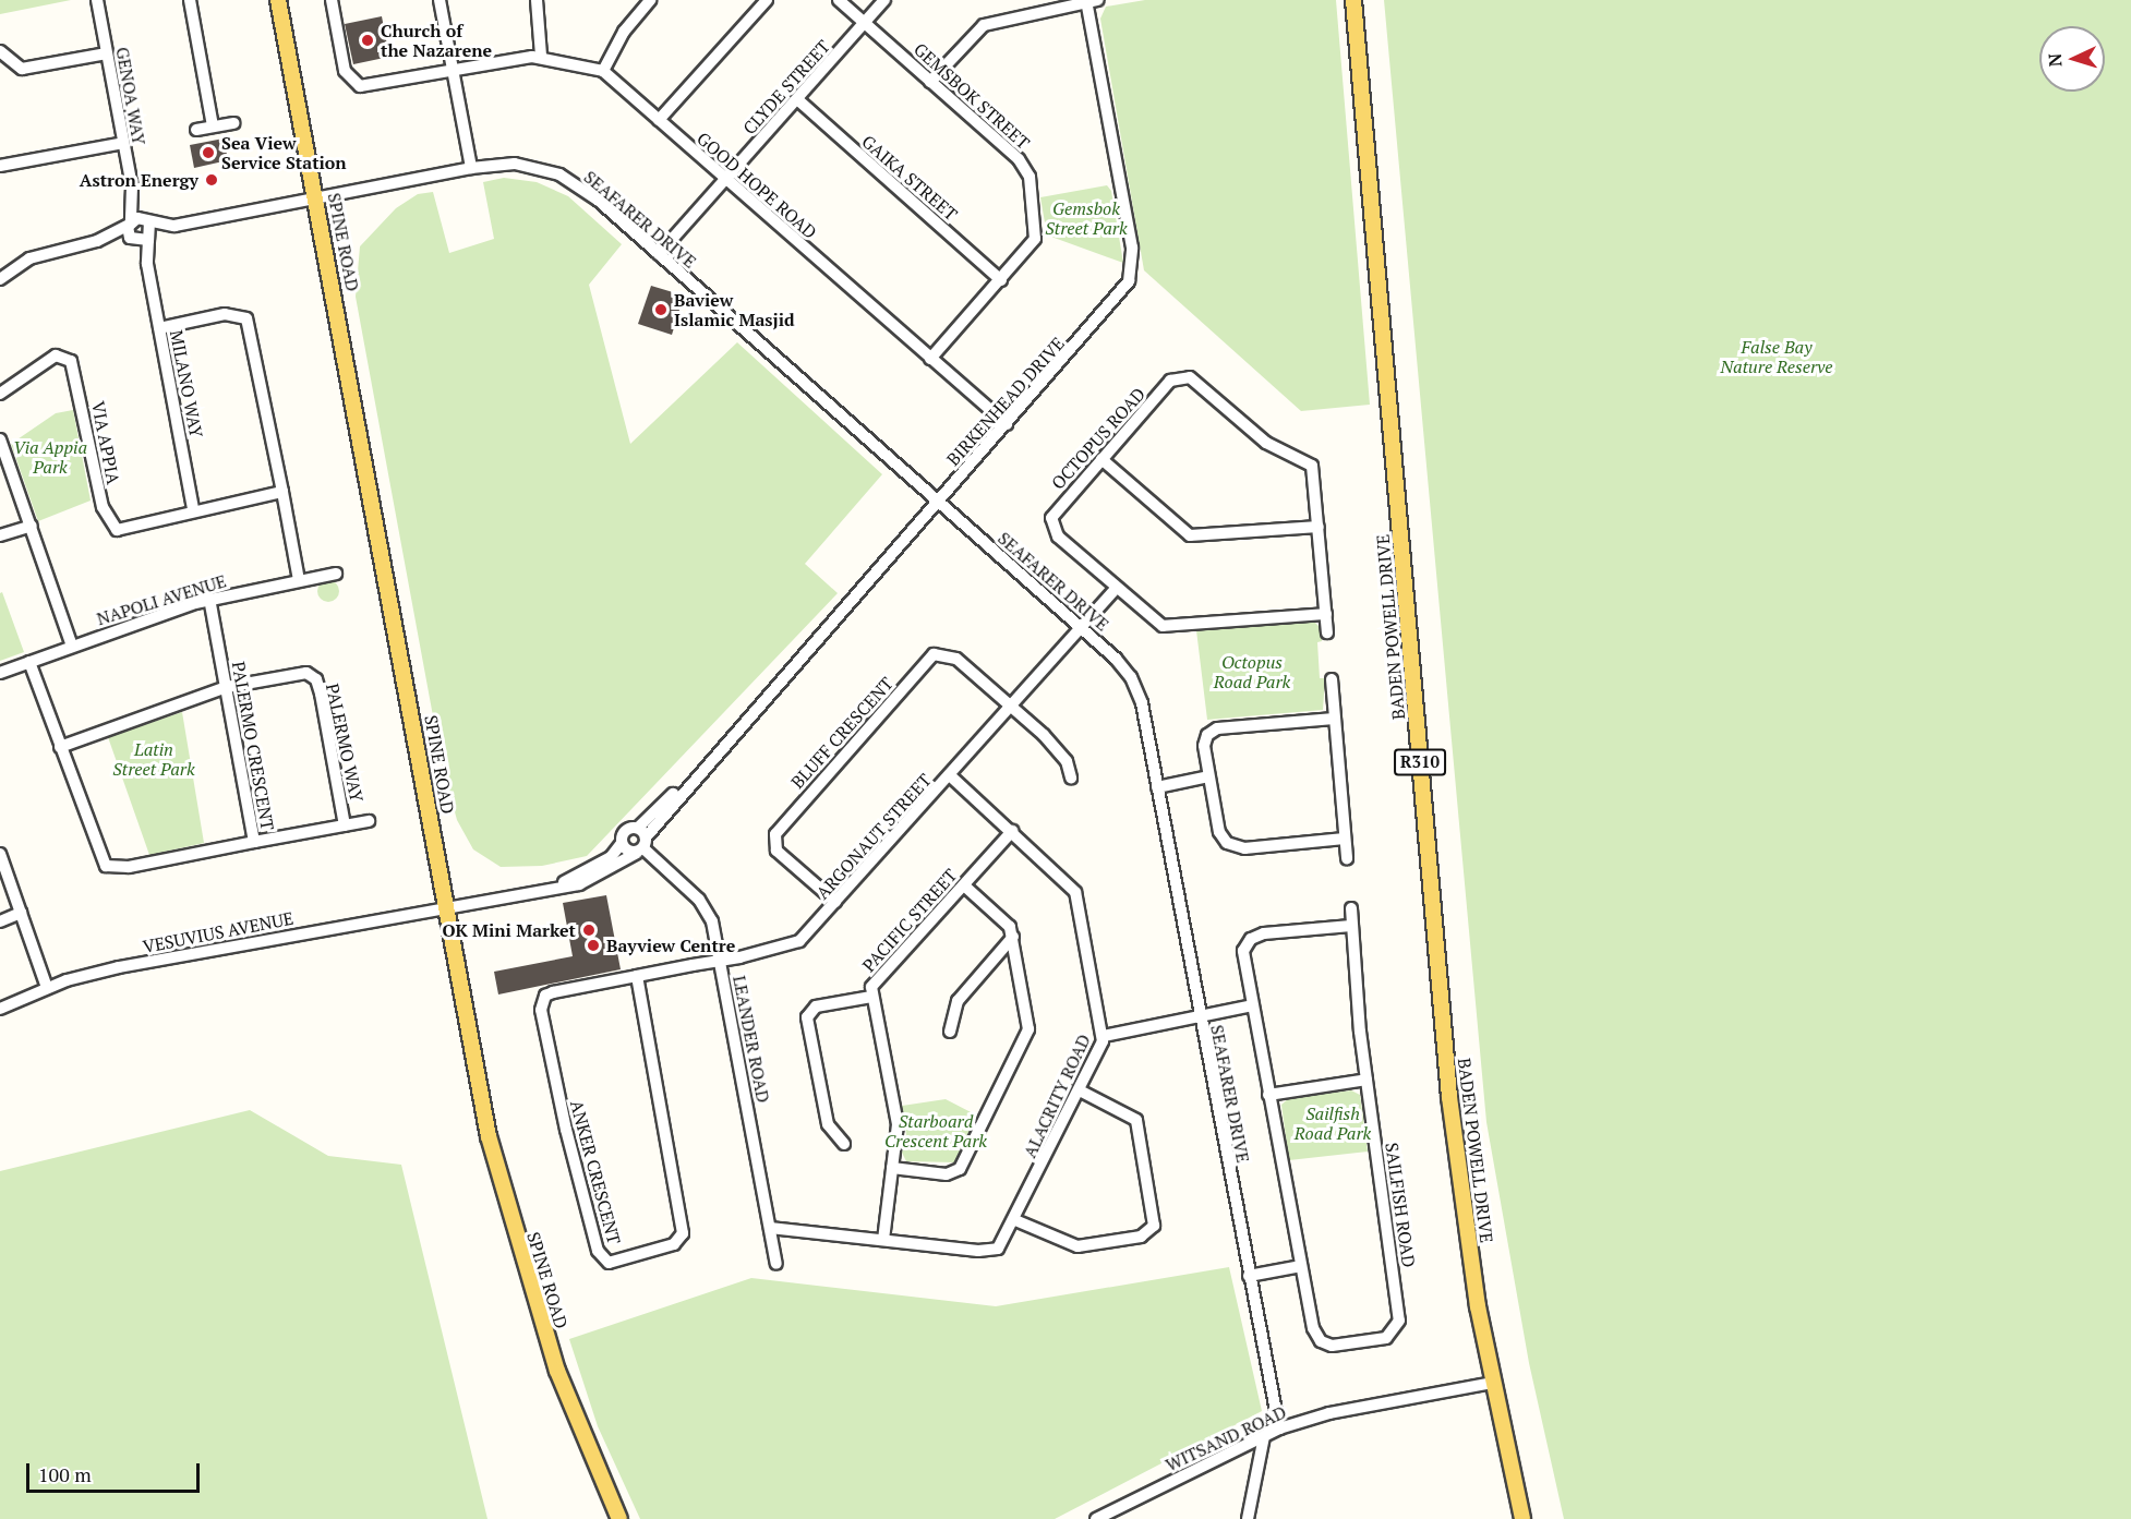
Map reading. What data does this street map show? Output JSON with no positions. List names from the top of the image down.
{
  "streets": {
    "main road": ["SPINE ROAD", "BADEN POWELL DRIVE", "R310"],
    "street": [
      "CLYDE STREET",
      "GENOA WAY",
      "GEMSBOK STREET",
      "GAIKA STREET",
      "GOOD HOPE ROAD",
      "SEAFARER DRIVE",
      "MILANO WAY",
      "BIRKENHEAD DRIVE",
      "OCTOPUS ROAD",
      "VIA APPIA",
      "NAPOLI AVENUE",
      "BLUFF CRESCENT",
      "PALERMO WAY",
      "PALERMO CRESCENT",
      "ARGONAUT STREET",
      "PACIFIC STREET",
      "VESUVIUS AVENUE",
      "LEANDER ROAD",
      "ALACRITY ROAD",
      "ANKER CRESCENT",
      "SAILFISH ROAD",
      "WITSAND ROAD"
    ]
  },
  "crossings": [
    ["CLYDE STREET", "GEMSBOK STREET"],
    ["CLYDE STREET", "GAIKA STREET"],
    ["CLYDE STREET", "GOOD HOPE ROAD"],
    ["CLYDE STREET", "SEAFARER DRIVE"],
    ["GEMSBOK STREET", "GAIKA STREET"],
    ["GEMSBOK STREET", "GOOD HOPE ROAD"],
    ["GOOD HOPE ROAD", "BIRKENHEAD DRIVE"],
    ["SEAFARER DRIVE", "SPINE ROAD"],
    ["SEAFARER DRIVE", "BIRKENHEAD DRIVE"],
    ["SEAFARER DRIVE", "ARGONAUT STREET"],
    ["SEAFARER DRIVE", "WITSAND ROAD"],
    ["SPINE ROAD", "BIRKENHEAD DRIVE"],
    ["SPINE ROAD", "VESUVIUS AVENUE"],
    ["MILANO WAY", "VIA APPIA"],
    ["BIRKENHEAD DRIVE", "VESUVIUS AVENUE"],
    ["BIRKENHEAD DRIVE", "LEANDER ROAD"],
    ["OCTOPUS ROAD", "ARGONAUT STREET"],
    ["NAPOLI AVENUE", "PALERMO CRESCENT"],
    ["BADEN POWELL DRIVE", "WITSAND ROAD"],
    ["BLUFF CRESCENT", "ARGONAUT STREET"],
    ["PALERMO WAY", "PALERMO CRESCENT"],
    ["ARGONAUT STREET", "LEANDER ROAD"],
    ["ARGONAUT STREET", "ALACRITY ROAD"],
    ["ARGONAUT STREET", "ANKER CRESCENT"],
    ["PACIFIC STREET", "ALACRITY ROAD"],
    ["LEANDER ROAD", "ALACRITY ROAD"]
  ],
  "parks": [
    "Gemsbok Street Park",
    "False Bay Nature Reserve",
    "Via Appia Park",
    "Octopus Road Park",
    "Latin Street Park",
    "Sailfish Road Park",
    "Starboard Crescent Park"
  ],
  "places": [
    "Church of the Nazarene",
    "Sea View Service Station",
    "Astron Energy",
    "Baview Islamic Masjid",
    "OK Mini Market",
    "Bayview Centre"
  ],
  "scale_bar": "100 m",
  "north": "left"
}
